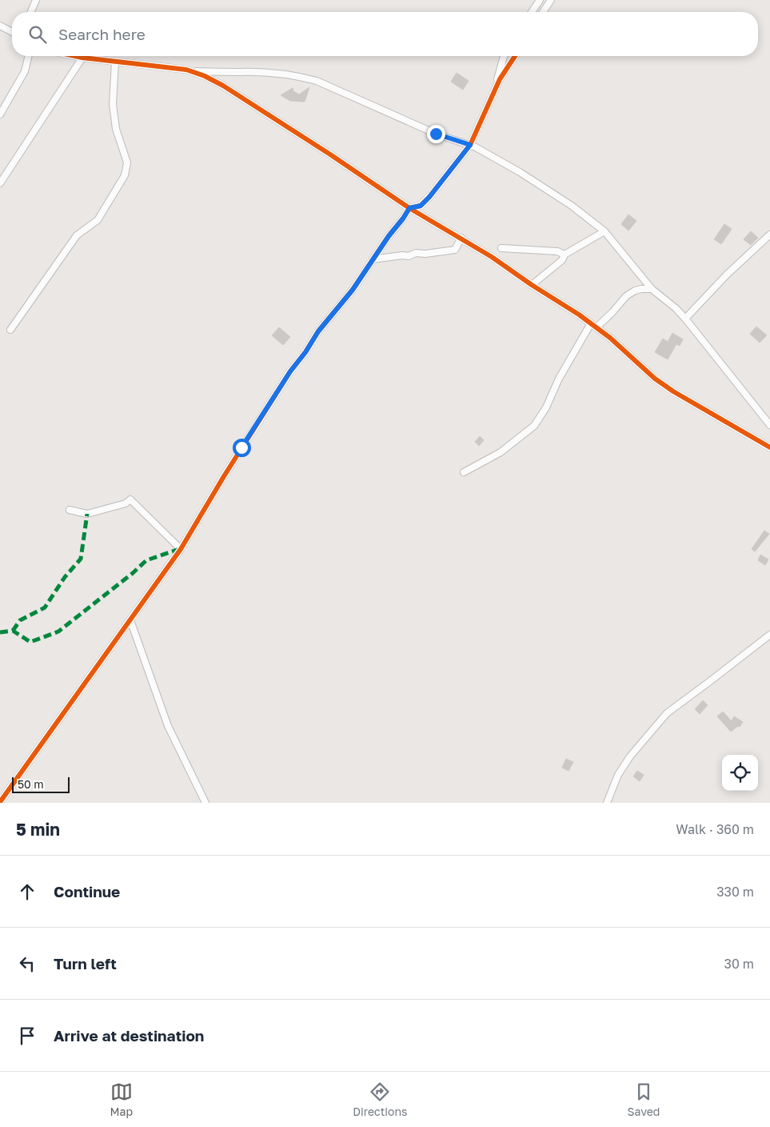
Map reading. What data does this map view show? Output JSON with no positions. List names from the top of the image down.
{
  "scale_bar": "50 m",
  "page": {
    "search": "Search here",
    "scale": "50 m",
    "heading": ["5 min", "Walk · 360 m"],
    "list": [
      ["Continue", "330 m"],
      ["Turn left", "30 m"],
      "Arrive at destination"
    ],
    "nav": ["Map", "Directions", "Saved"]
  }
}
